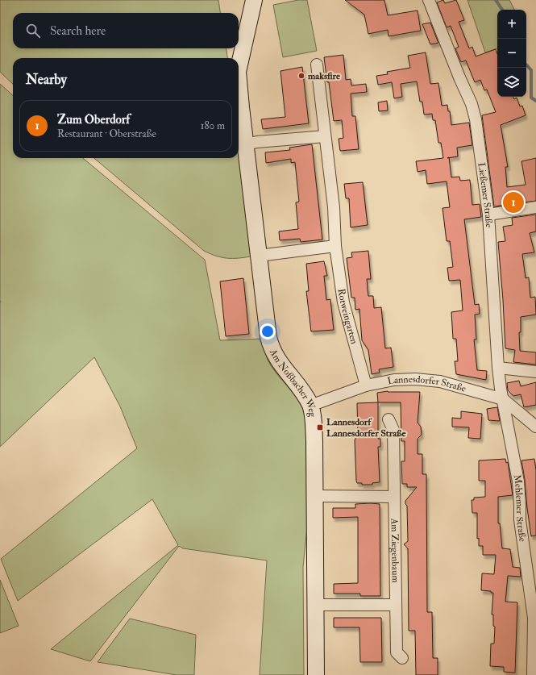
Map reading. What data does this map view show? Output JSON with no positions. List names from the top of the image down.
{
  "streets": {
    "street": [
      "Ließemer Straße",
      "Rotweingarten",
      "Am Noßbacher Weg",
      "Lannesdorfer Straße",
      "Mehlemer Straße",
      "Am Ziegenbaum"
    ]
  },
  "crossings": [
    ["Ließemer Straße", "Lannesdorfer Straße"],
    ["Ließemer Straße", "Mehlemer Straße"],
    ["Rotweingarten", "Lannesdorfer Straße"],
    ["Am Noßbacher Weg", "Lannesdorfer Straße"],
    ["Lannesdorfer Straße", "Mehlemer Straße"]
  ],
  "places": {
    "other": ["maksfire"],
    "transit": ["Lannesdorf Lannesdorfer Straße"]
  },
  "page": {
    "map_buttons": ["+", "−"],
    "search": "Search here",
    "heading": "Nearby",
    "list": [
      {
        "mark": "1",
        "name": "Zum Oberdorf",
        "note": "Restaurant · Oberstraße",
        "value": "180 m"
      }
    ],
    "pins": "1"
  }
}
